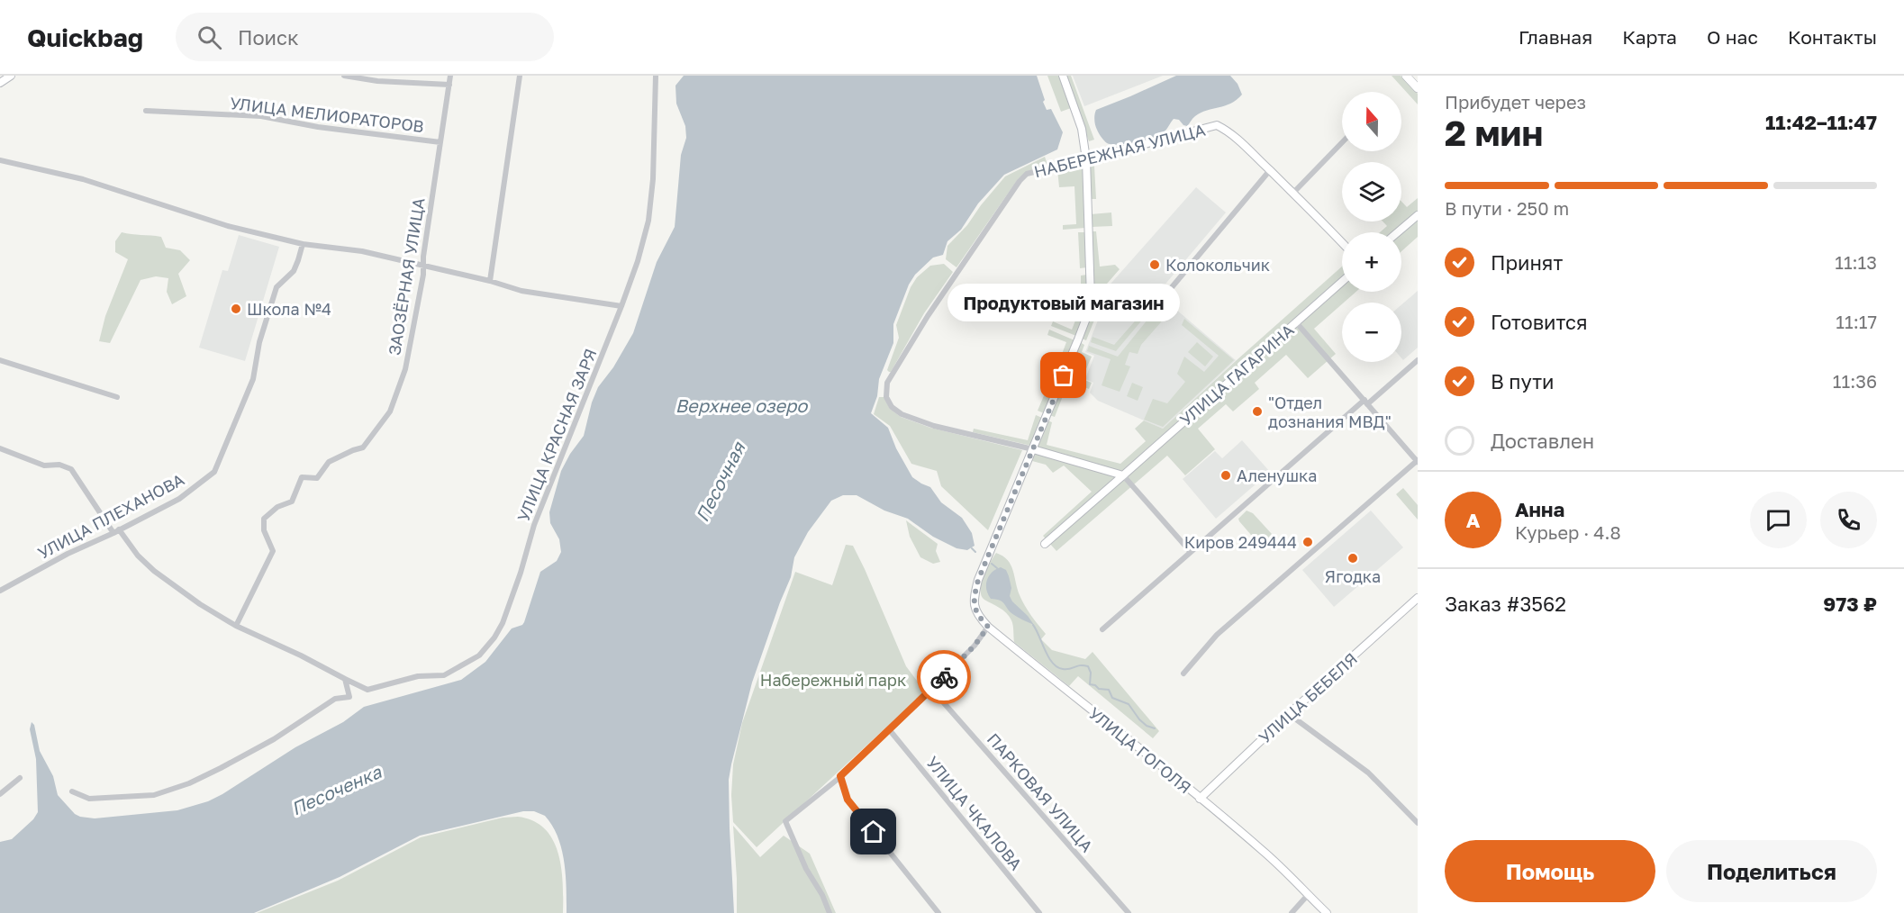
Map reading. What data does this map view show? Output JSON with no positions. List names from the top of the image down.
{
  "streets": {
    "street": [
      "УЛИЦА МЕЛИОРАТОРОВ",
      "НАБЕРЕЖНАЯ УЛИЦА",
      "ЗАОЗЁРНАЯ УЛИЦА",
      "УЛИЦА ГАГАРИНА",
      "УЛИЦА КРАСНАЯ ЗАРЯ",
      "УЛИЦА ПЛЕХАНОВА",
      "УЛИЦА БЕБЕЛЯ",
      "УЛИЦА ГОГОЛЯ",
      "ПАРКОВАЯ УЛИЦА",
      "УЛИЦА ЧКАЛОВА"
    ]
  },
  "crossings": [
    ["УЛИЦА МЕЛИОРАТОРОВ", "ЗАОЗЁРНАЯ УЛИЦА"],
    ["НАБЕРЕЖНАЯ УЛИЦА", "УЛИЦА ГОГОЛЯ"],
    ["ЗАОЗЁРНАЯ УЛИЦА", "УЛИЦА КРАСНАЯ ЗАРЯ"],
    ["УЛИЦА КРАСНАЯ ЗАРЯ", "УЛИЦА ПЛЕХАНОВА"],
    ["УЛИЦА БЕБЕЛЯ", "УЛИЦА ГОГОЛЯ"]
  ],
  "water": ["Верхнее озеро", "Песочная", "Песоченка"],
  "parks": ["Набережный парк"],
  "places": [
    "Колокольчик",
    "Школа №4",
    "Продуктовый магазин",
    "\"Отдел дознания МВД\"",
    "Аленушка",
    "Киров 249444",
    "Ягодка"
  ],
  "north": "top",
  "page": {
    "header": "Quickbag",
    "search": "Поиск",
    "nav": [
      "Главная",
      "Карта",
      "О нас",
      "Контакты"
    ],
    "heading": ["2 мин", "Прибудет через", "11:42–11:47"],
    "panel": [
      "Анна",
      "Курьер · 4.8",
      "Заказ #3562",
      "973 ₽"
    ],
    "map_buttons": ["+", "−"],
    "bar": "В пути · 250 m",
    "list": [
      ["Принят", "11:13"],
      ["Готовится", "11:17"],
      ["В пути", "11:36"],
      "Доставлен"
    ],
    "bubble": "Продуктовый магазин",
    "round": "А",
    "buttons": ["Помощь", "Поделиться"]
  }
}
